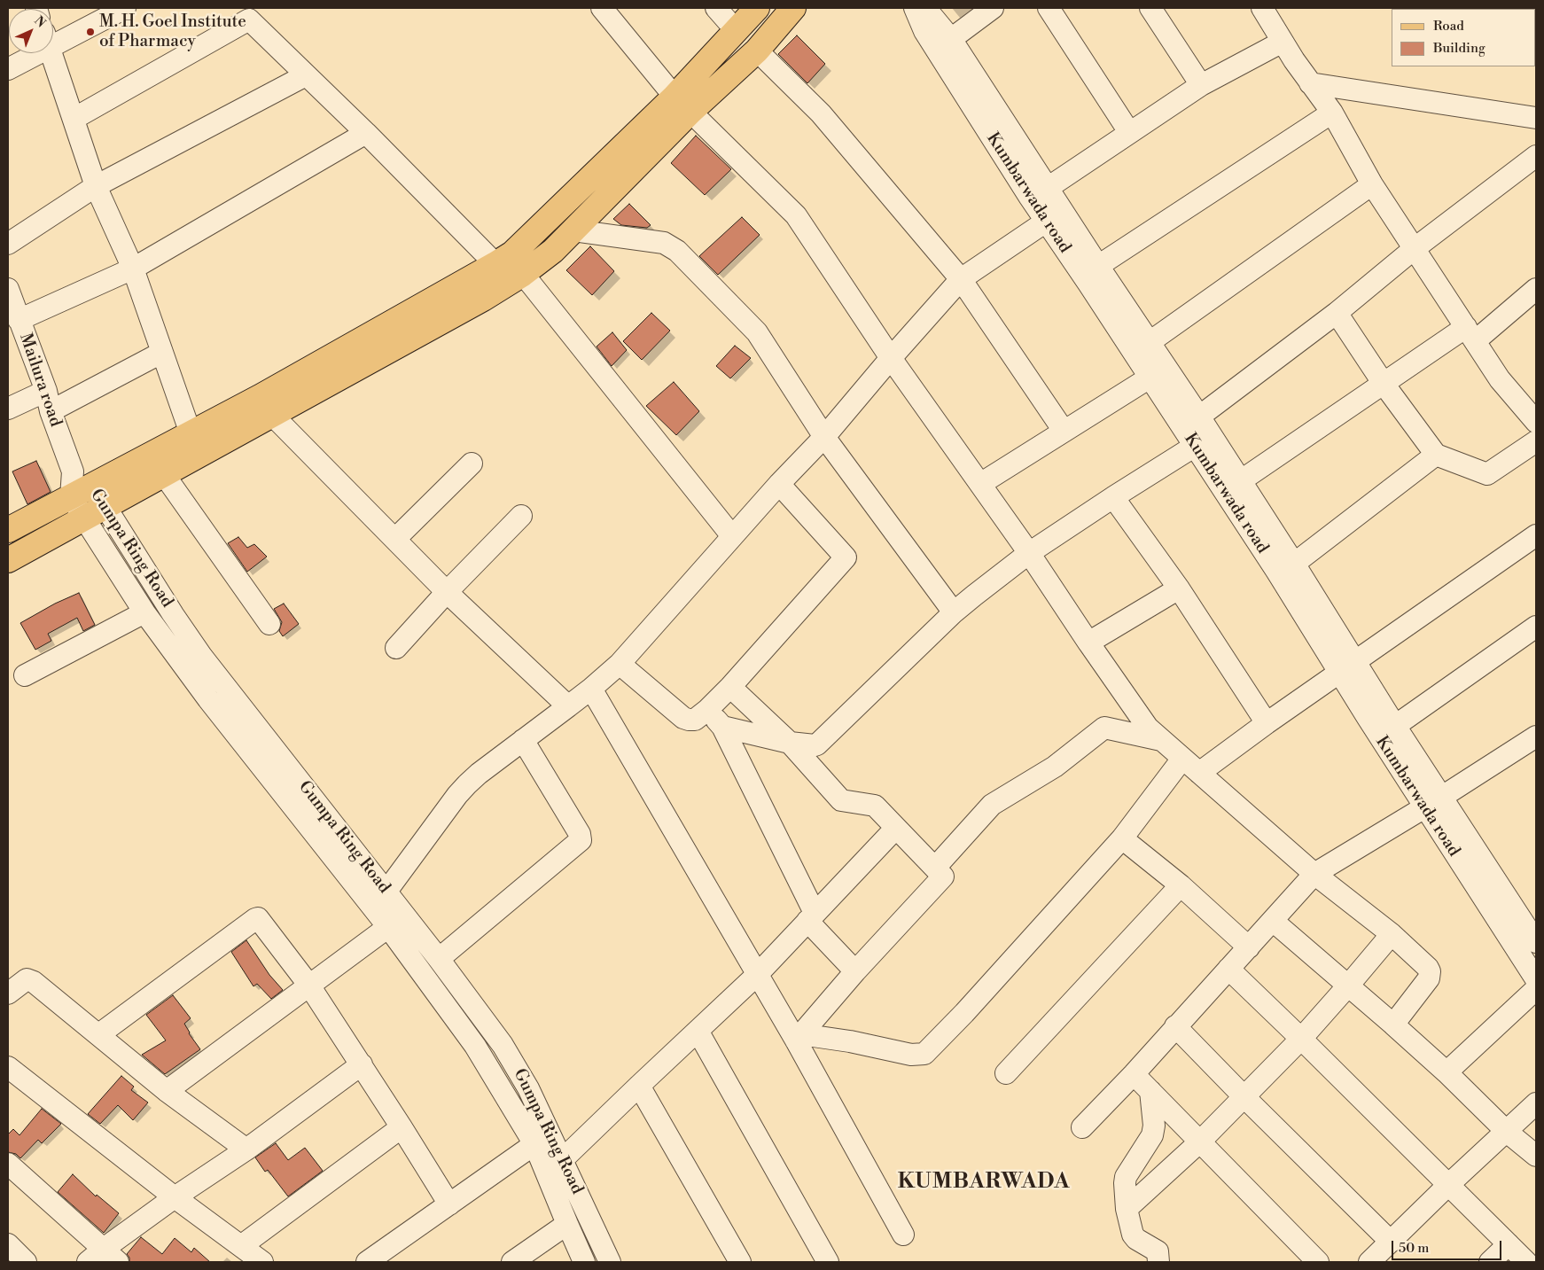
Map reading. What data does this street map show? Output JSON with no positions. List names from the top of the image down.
{
  "streets": {
    "street": ["Kumbarwada road", "Mailura road", "Gumpa Ring Road"]
  },
  "crossings": [
    ["Mailura road", "Gumpa Ring Road"]
  ],
  "districts": ["KUMBARWADA"],
  "places": ["M. H. Goel Institute of Pharmacy"],
  "legend": ["Road", "Building"],
  "scale_bar": "50 m",
  "north": "top right"
}
